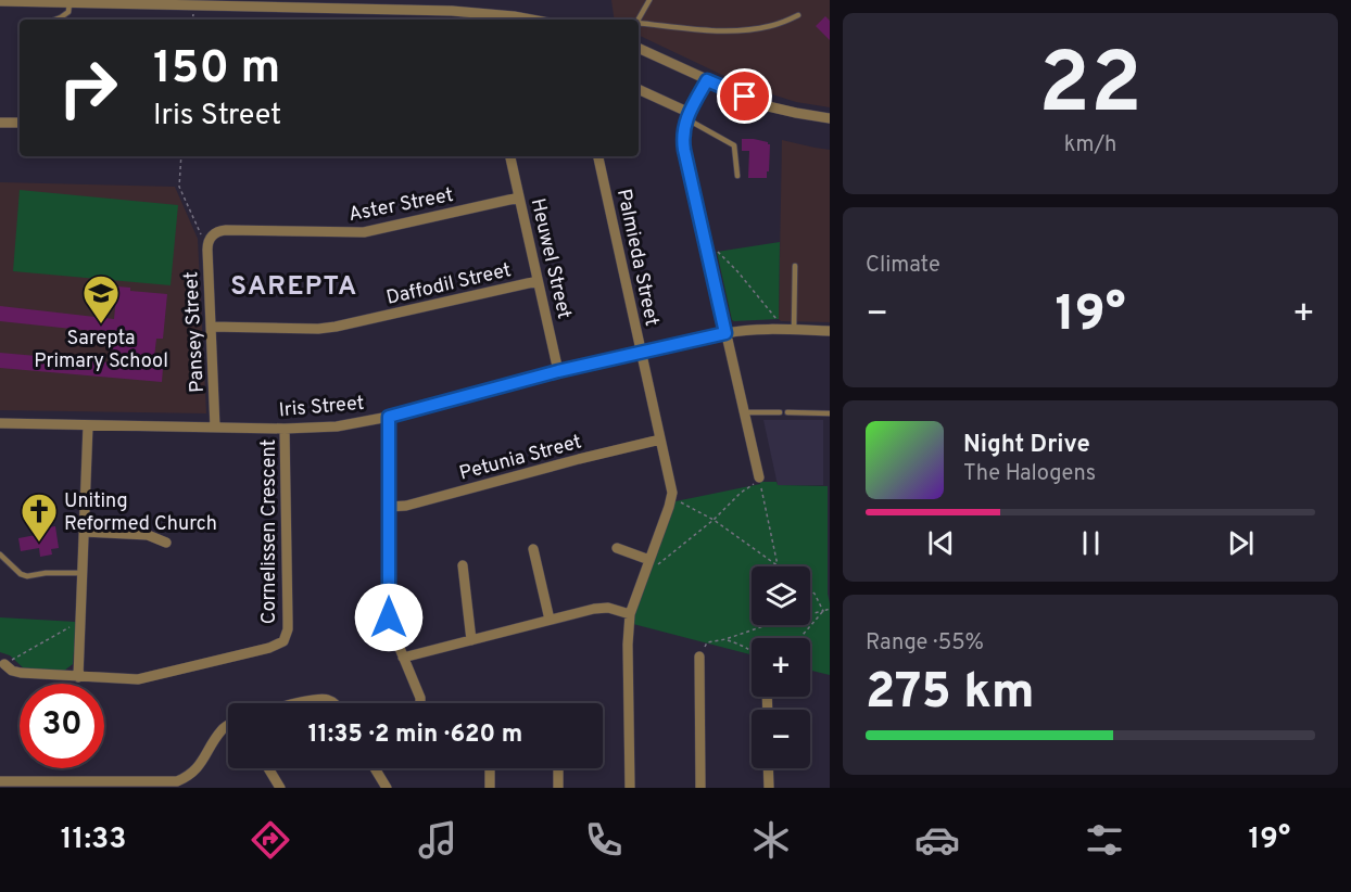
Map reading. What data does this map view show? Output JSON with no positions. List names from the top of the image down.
{
  "streets": {
    "street": [
      "Aster Street",
      "Palmieda Street",
      "Heuwel Street",
      "Daffodil Street",
      "Pansey Street",
      "Iris Street",
      "Petunia Street",
      "Cornelissen Crescent"
    ]
  },
  "crossings": [
    ["Aster Street", "Heuwel Street"],
    ["Aster Street", "Pansey Street"],
    ["Palmieda Street", "Iris Street"],
    ["Palmieda Street", "Petunia Street"],
    ["Heuwel Street", "Daffodil Street"],
    ["Heuwel Street", "Iris Street"],
    ["Daffodil Street", "Pansey Street"],
    ["Pansey Street", "Iris Street"],
    ["Iris Street", "Cornelissen Crescent"]
  ],
  "districts": ["SAREPTA"],
  "places": {
    "school or university": ["Sarepta Primary School"],
    "church": ["Uniting Reformed Church"]
  },
  "page": {
    "tile": [
      ["22", "km/h"],
      "Climate",
      ["Range · 55%", "275 km"]
    ],
    "turn": ["150 m", "Iris Street"],
    "heat": ["−", "19°", "+"],
    "song": ["Night Drive", "The Halogens"],
    "map_buttons": ["+", "−"],
    "limit": "30",
    "trip": "11:35 · 2 min · 620 m",
    "tabs": ["11:33", "19°"]
  }
}
